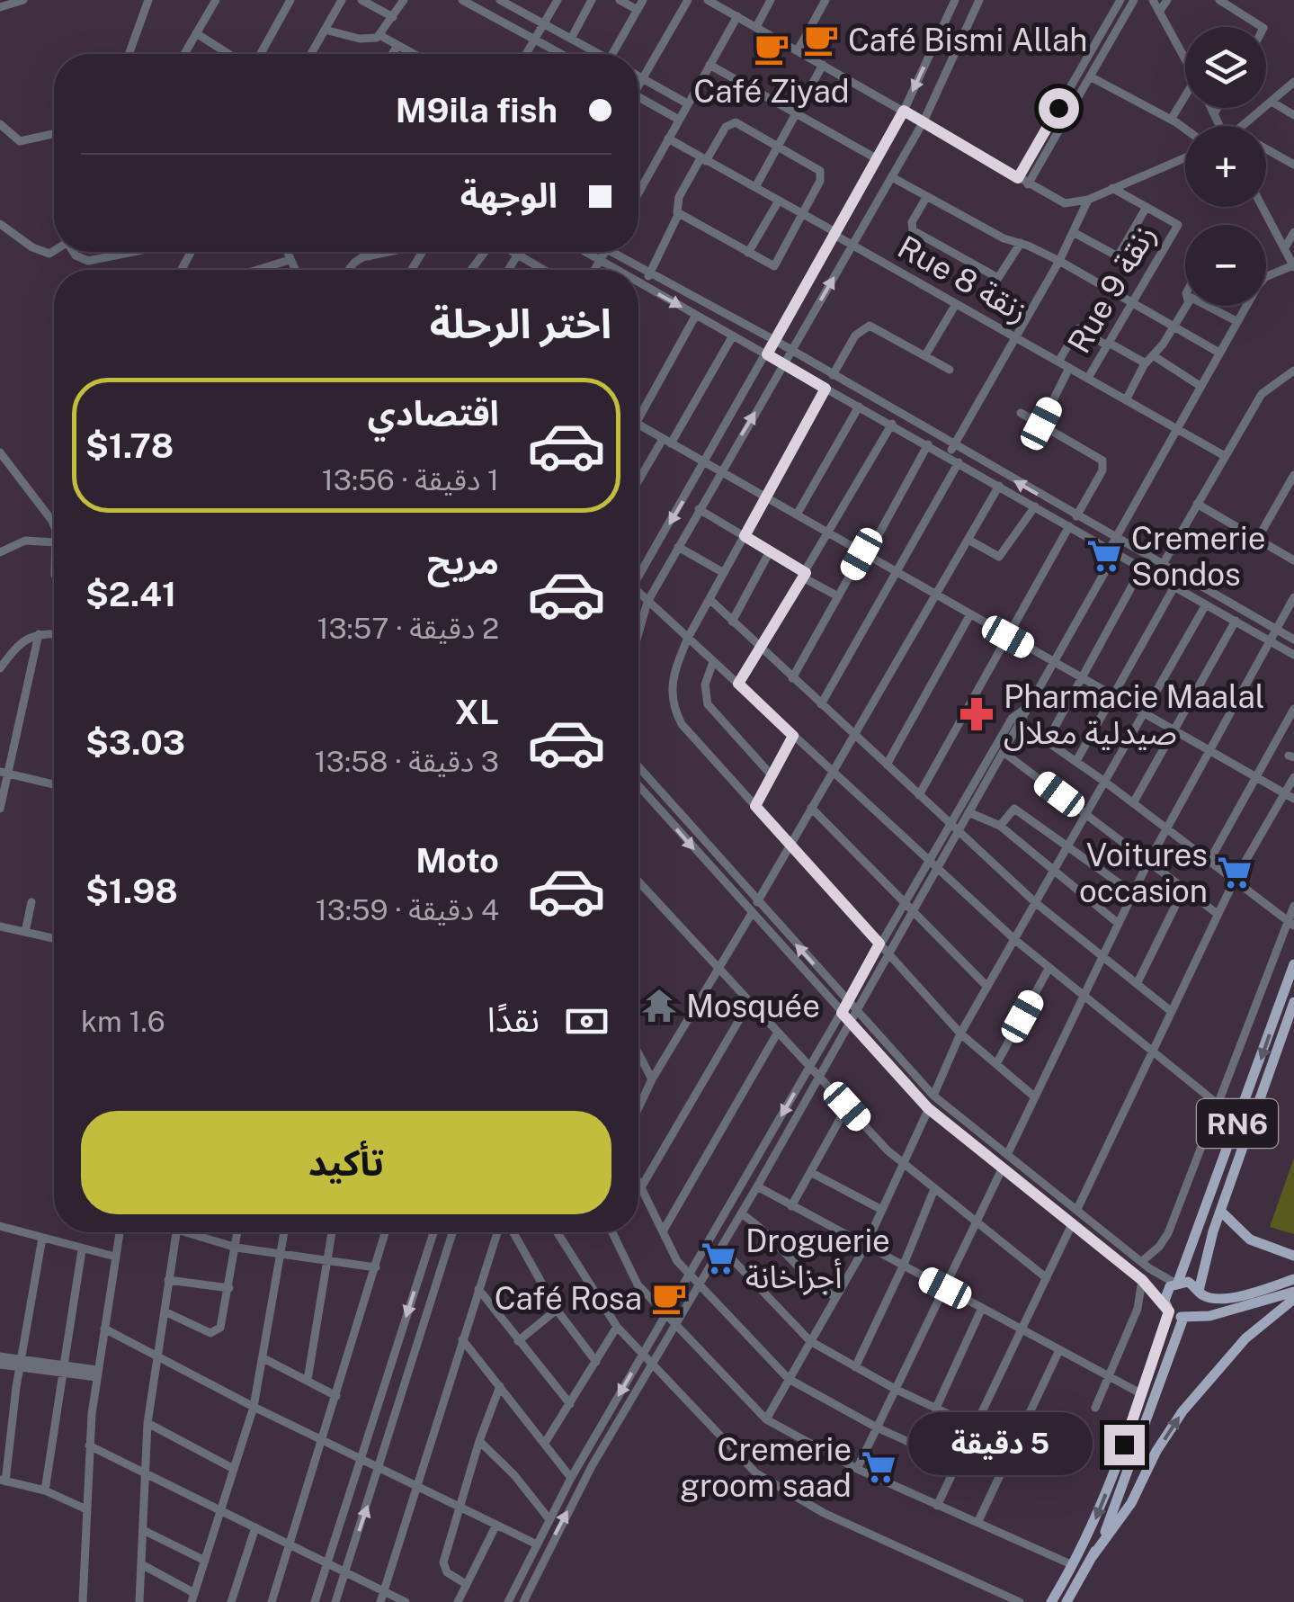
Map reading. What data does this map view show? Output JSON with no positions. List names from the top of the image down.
{
  "streets": {
    "main road": ["RN6"],
    "street": ["Rue 8 زنقة", "Rue 9 زنقة"]
  },
  "crossings": [
    ["Rue 8 زنقة", "Rue 9 زنقة"]
  ],
  "places": {
    "cafe": ["Café Bismi Allah", "Café Ziyad", "Café Rosa"],
    "supermarket": [
      "Cremerie Sondos",
      "Voitures occasion",
      "Droguerie أجزاخانة",
      "Cremerie groom saad"
    ],
    "pharmacy": ["Pharmacie Maalal صيدلية معلال"],
    "temple": ["Mosquée"]
  },
  "page": {
    "map_buttons": ["+", "−"],
    "banner": ["M9ila fish", "الوجهة"],
    "heading": "اختر الرحلة",
    "list": [
      {
        "name": "اقتصادي",
        "note": "1 دقيقة · 13:56",
        "value": "$1.78"
      },
      {
        "name": "مريح",
        "note": "2 دقيقة · 13:57",
        "value": "$2.41"
      },
      {
        "name": "XL",
        "note": "3 دقيقة · 13:58",
        "value": "$3.03"
      },
      {
        "name": "Moto",
        "note": "4 دقيقة · 13:59",
        "value": "$1.98"
      }
    ],
    "pay": ["نقدًا", "1.6 km"],
    "buttons": "تأكيد",
    "bubble": "5 دقيقة"
  }
}
